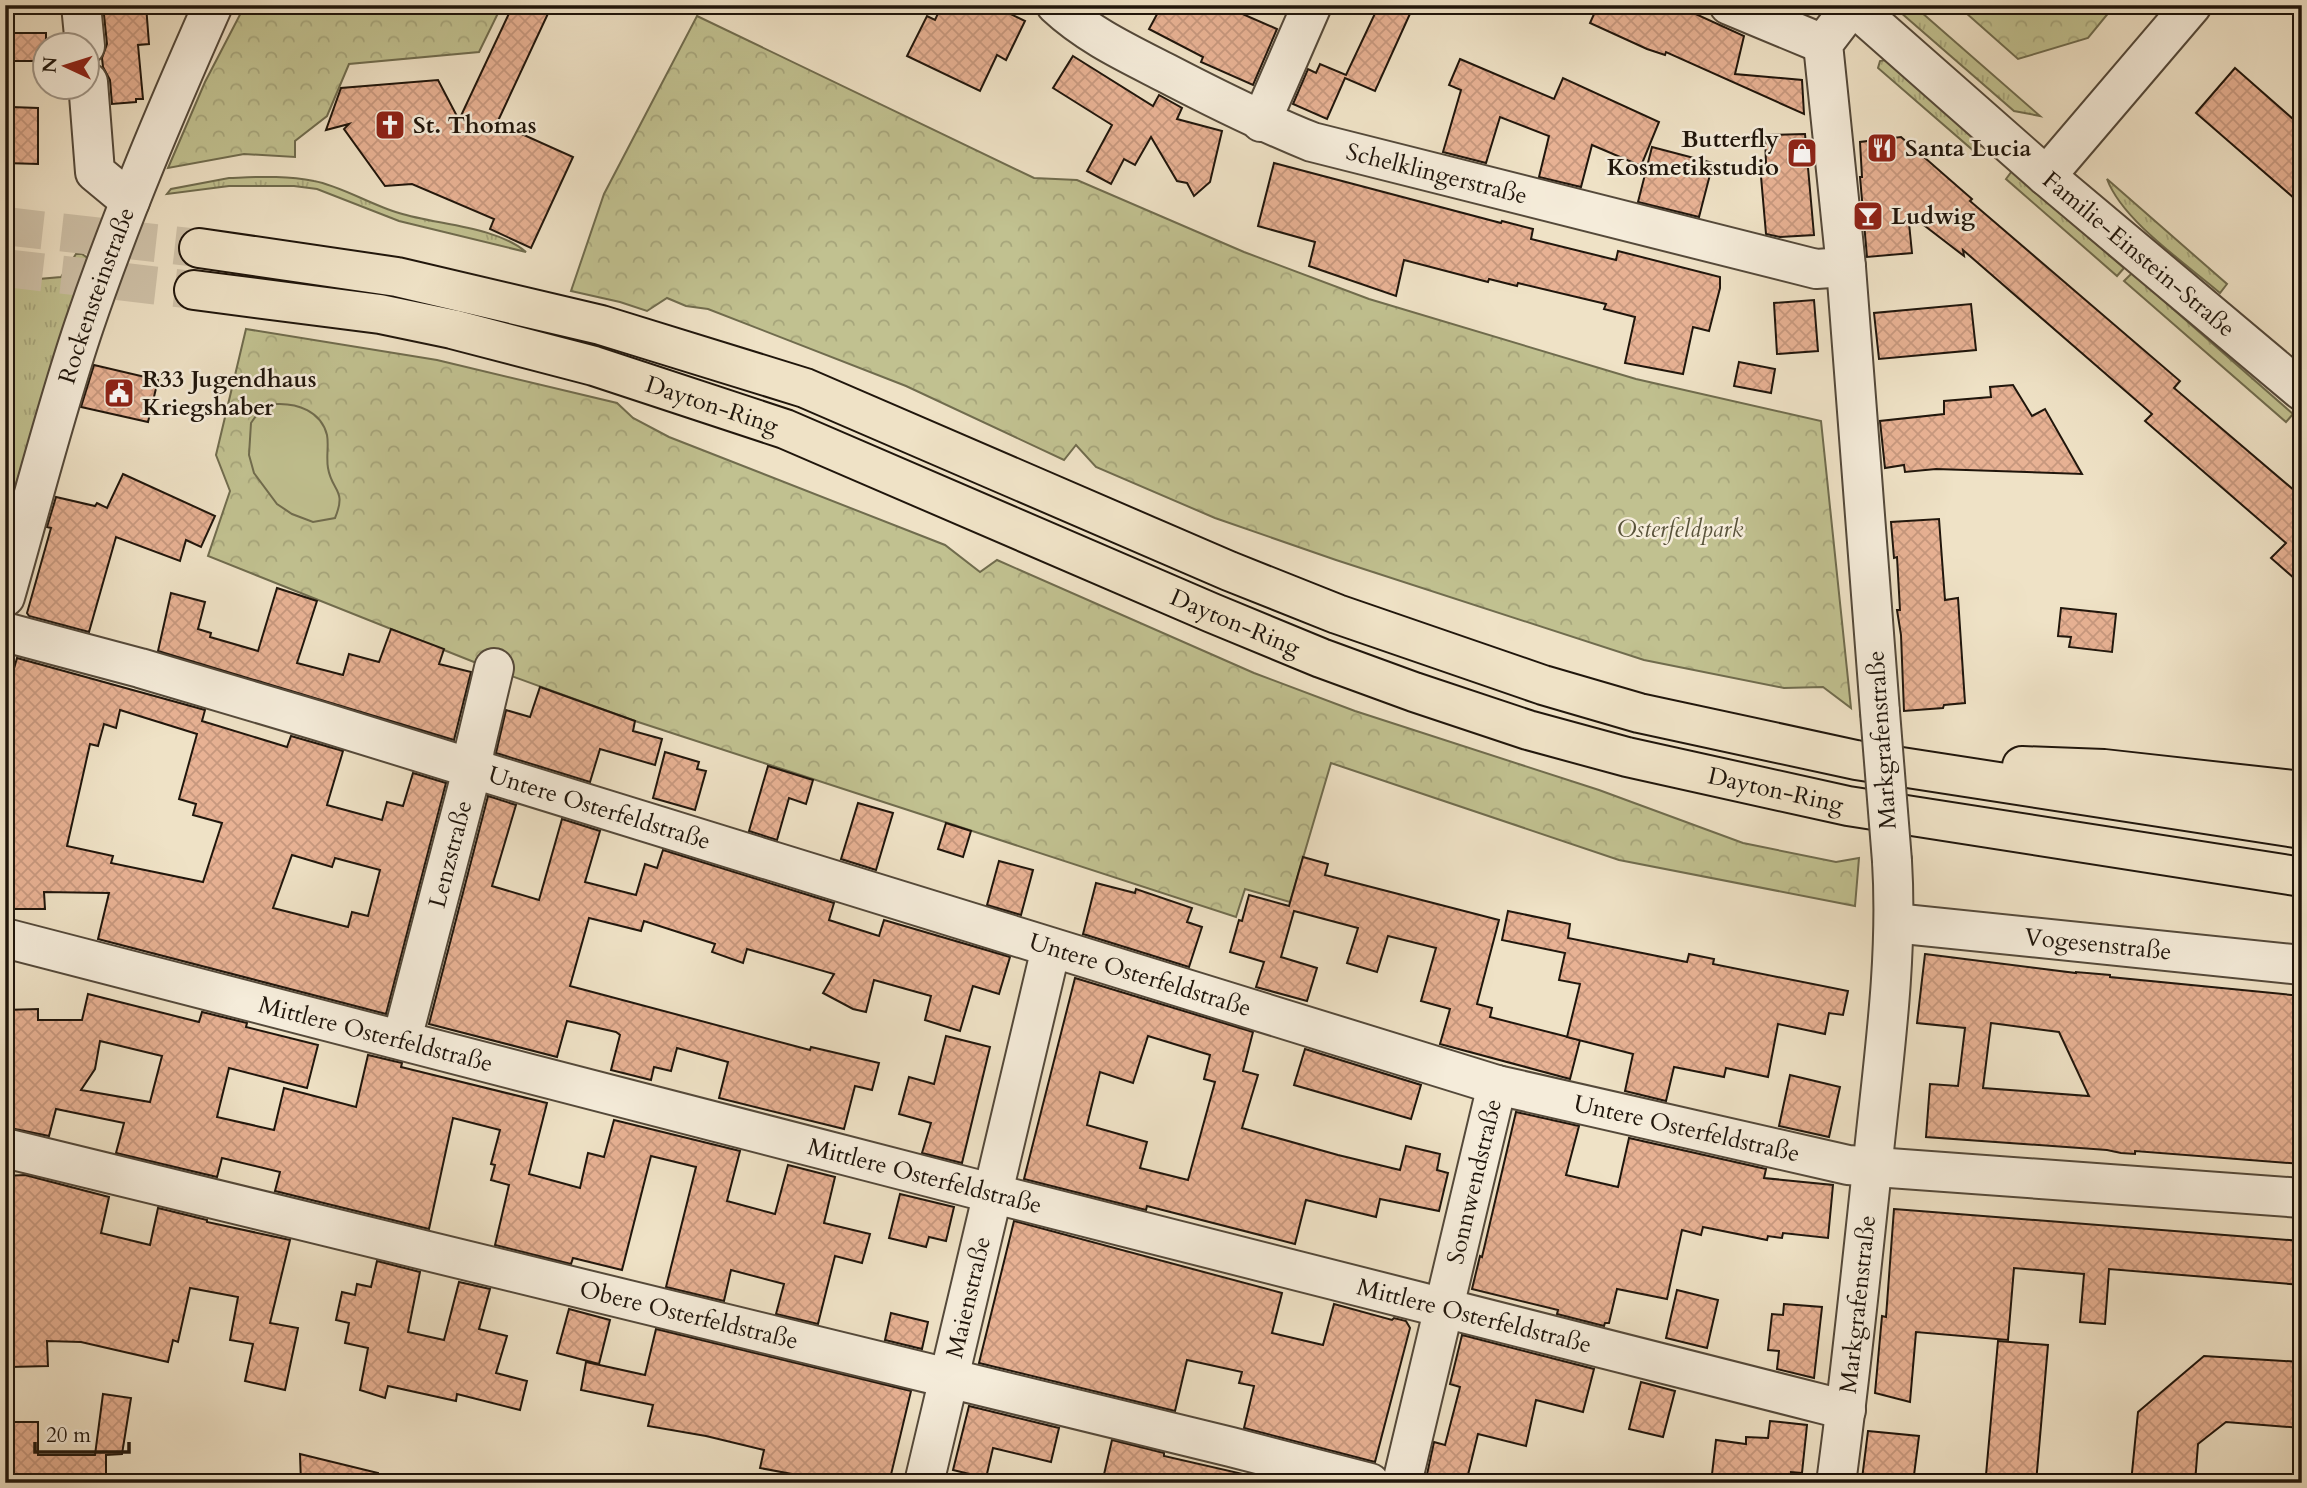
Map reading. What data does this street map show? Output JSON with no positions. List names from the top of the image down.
{
  "streets": {
    "highway": ["Dayton-Ring"],
    "street": [
      "Schelklingerstraße",
      "Familie-Einstein-Straße",
      "Rockensteinstraße",
      "Markgrafenstraße",
      "Untere Osterfeldstraße",
      "Lenzstraße",
      "Vogesenstraße",
      "Mittlere Osterfeldstraße",
      "Sonnwendstraße",
      "Maienstraße",
      "Obere Osterfeldstraße"
    ]
  },
  "crossings": [
    ["Schelklingerstraße", "Markgrafenstraße"],
    ["Markgrafenstraße", "Untere Osterfeldstraße"],
    ["Markgrafenstraße", "Vogesenstraße"],
    ["Markgrafenstraße", "Mittlere Osterfeldstraße"],
    ["Untere Osterfeldstraße", "Lenzstraße"],
    ["Untere Osterfeldstraße", "Sonnwendstraße"],
    ["Untere Osterfeldstraße", "Maienstraße"],
    ["Lenzstraße", "Mittlere Osterfeldstraße"],
    ["Mittlere Osterfeldstraße", "Sonnwendstraße"],
    ["Mittlere Osterfeldstraße", "Maienstraße"],
    ["Maienstraße", "Obere Osterfeldstraße"]
  ],
  "parks": ["Osterfeldpark"],
  "places": {
    "church": ["St. Thomas"],
    "restaurant": ["Santa Lucia"],
    "shop": ["Butterfly Kosmetikstudio"],
    "bar": ["Ludwig"],
    "public building": ["R33 Jugendhaus Kriegshaber"]
  },
  "scale_bar": "20 m",
  "north": "left"
}
